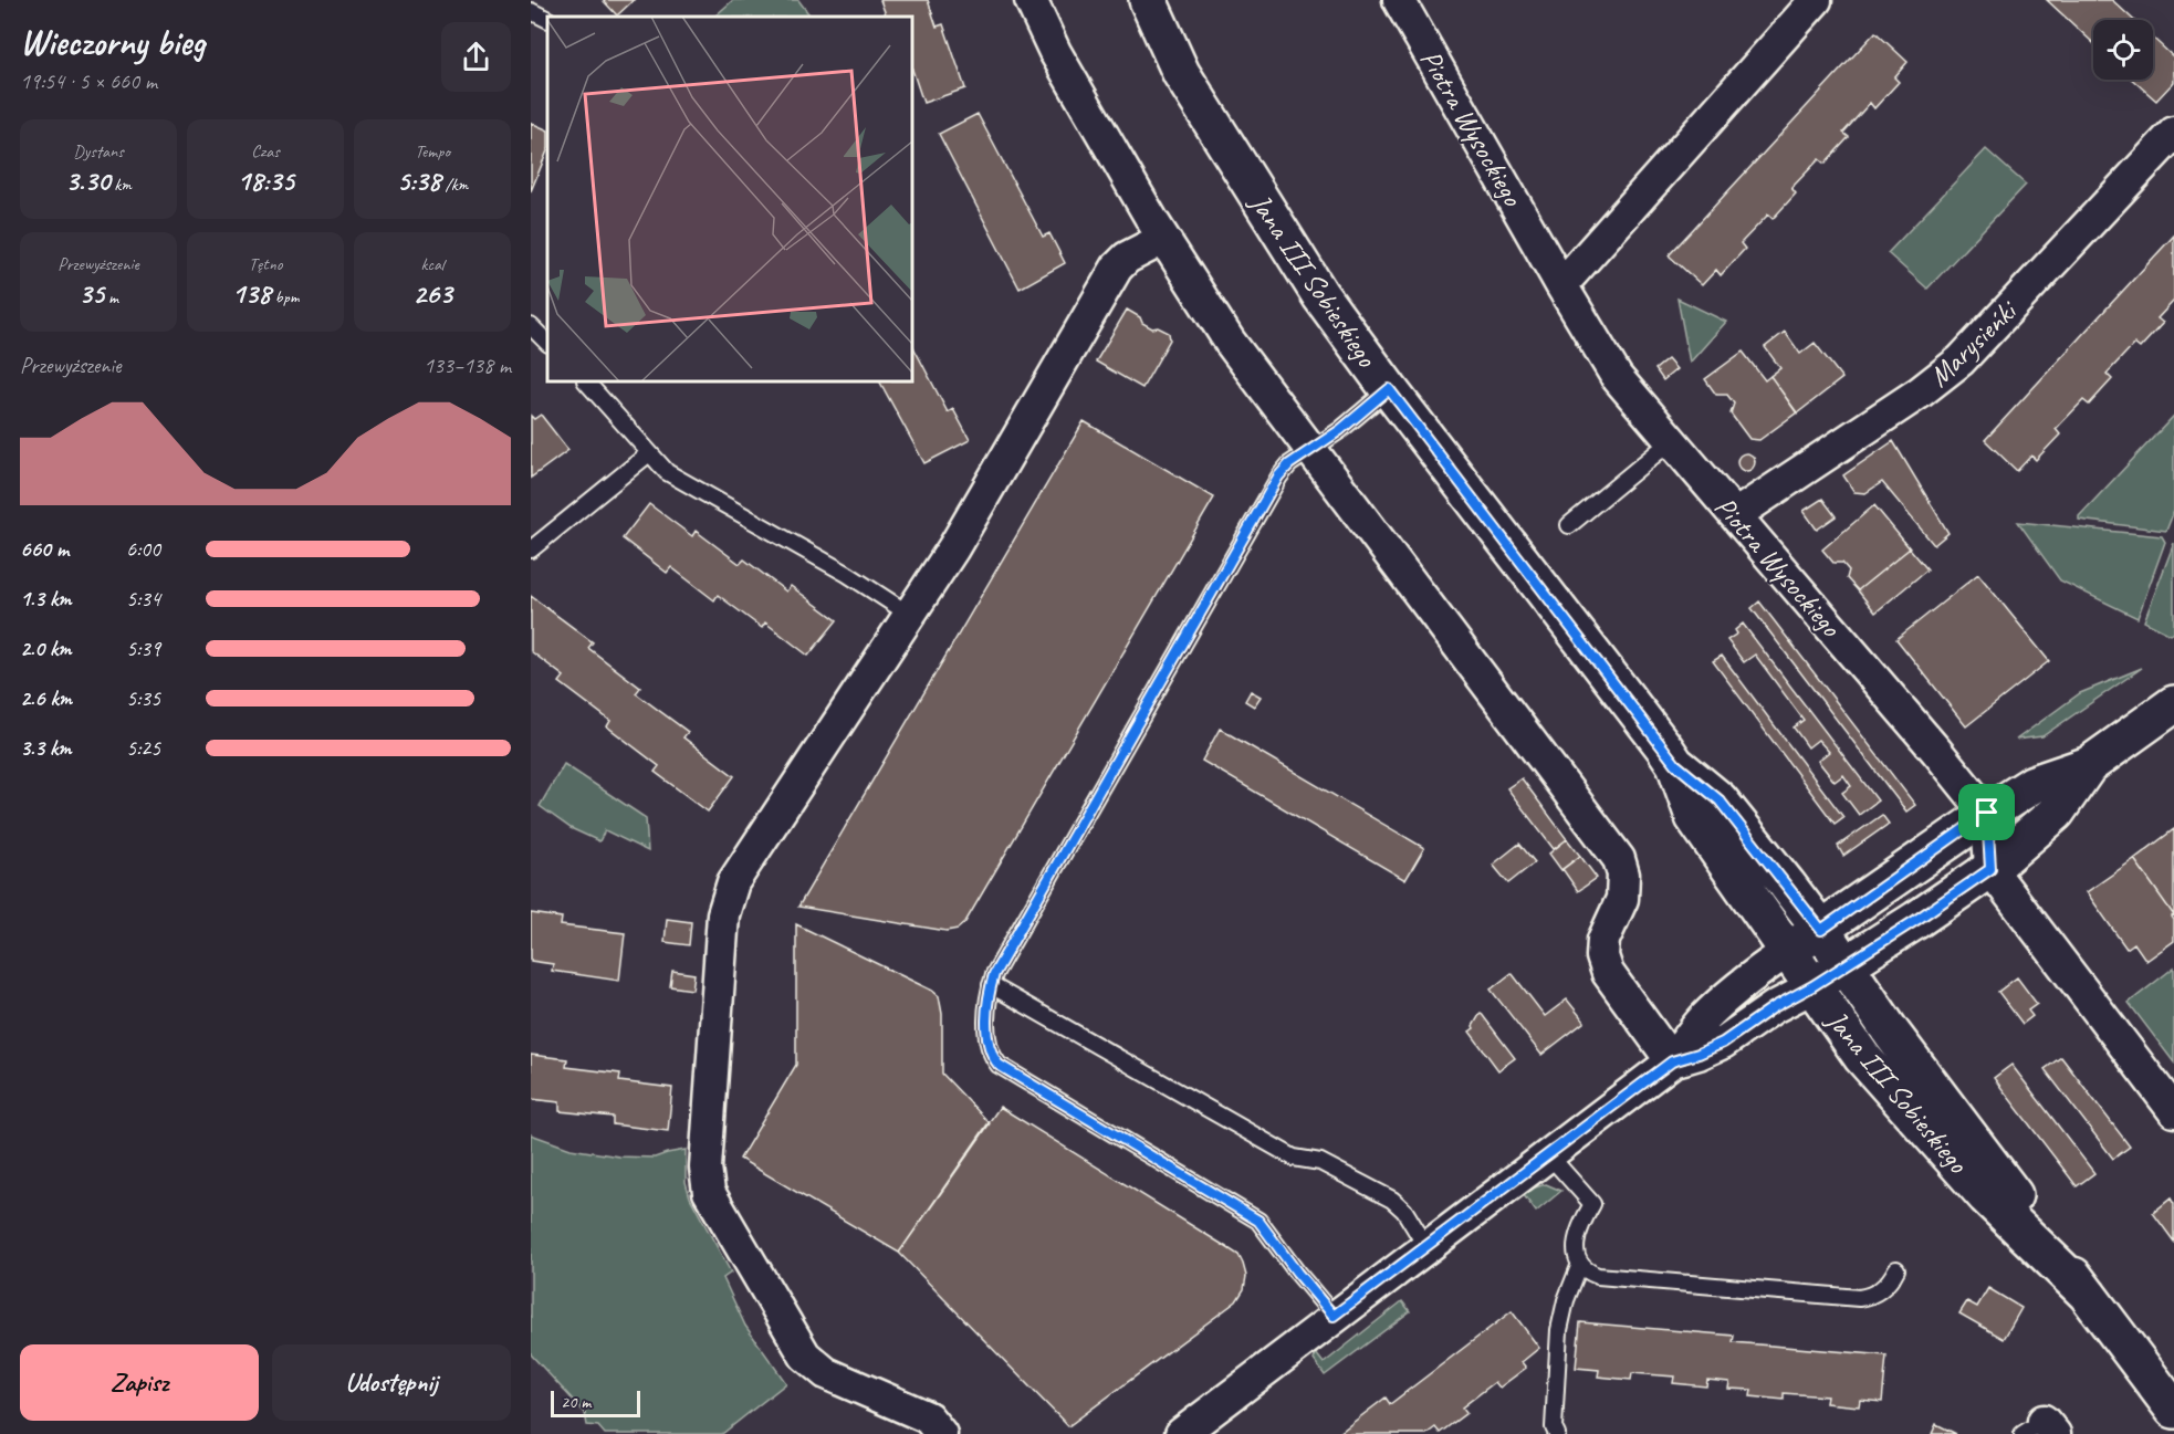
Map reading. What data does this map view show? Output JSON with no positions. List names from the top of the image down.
{
  "streets": {
    "street": ["Piotra Wysockiego", "Jana III Sobieskiego", "Marysieńki"]
  },
  "crossings": [
    ["Piotra Wysockiego", "Marysieńki"]
  ],
  "scale_bar": "20 m",
  "page": {
    "heading": ["Wieczorny bieg", "19:54 · 5 × 660 m"],
    "stats": [
      ["Dystans", "3.30 km"],
      ["Czas", "18:35"],
      ["Tempo", "5:38 /km"],
      ["Przewyższenie", "35 m"],
      ["Tętno", "138 bpm"],
      ["kcal", "263"]
    ],
    "chart": ["Przewyższenie", "133–138 m"],
    "list": [
      {
        "name": "660 m",
        "note": "6:00"
      },
      {
        "name": "1.3 km",
        "note": "5:34"
      },
      {
        "name": "2.0 km",
        "note": "5:39"
      },
      {
        "name": "2.6 km",
        "note": "5:35"
      },
      {
        "name": "3.3 km",
        "note": "5:25"
      }
    ],
    "buttons": ["Zapisz", "Udostępnij"],
    "scale": "20 m"
  }
}
